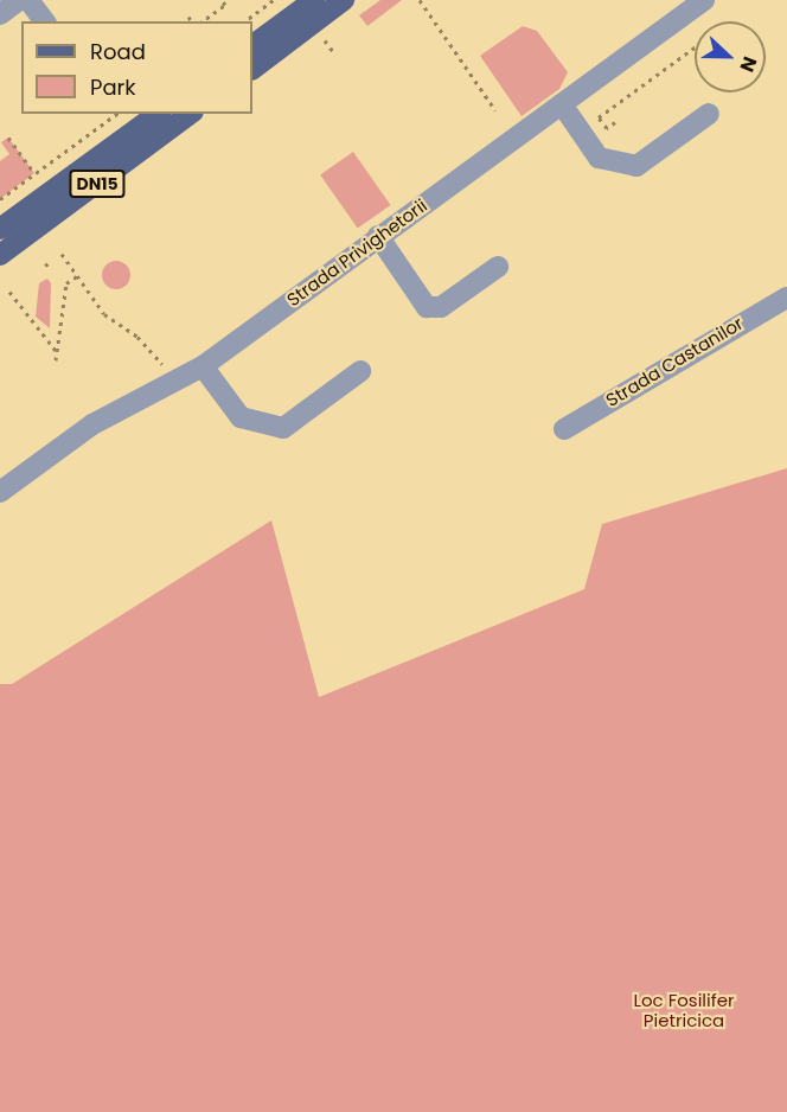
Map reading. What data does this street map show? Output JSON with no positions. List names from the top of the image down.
{
  "streets": {
    "main road": ["DN15"],
    "street": ["Strada Privighetorii", "Strada Castanilor"]
  },
  "parks": ["Loc Fosilifer Pietricica"],
  "legend": ["Road", "Park"],
  "north": "right"
}
